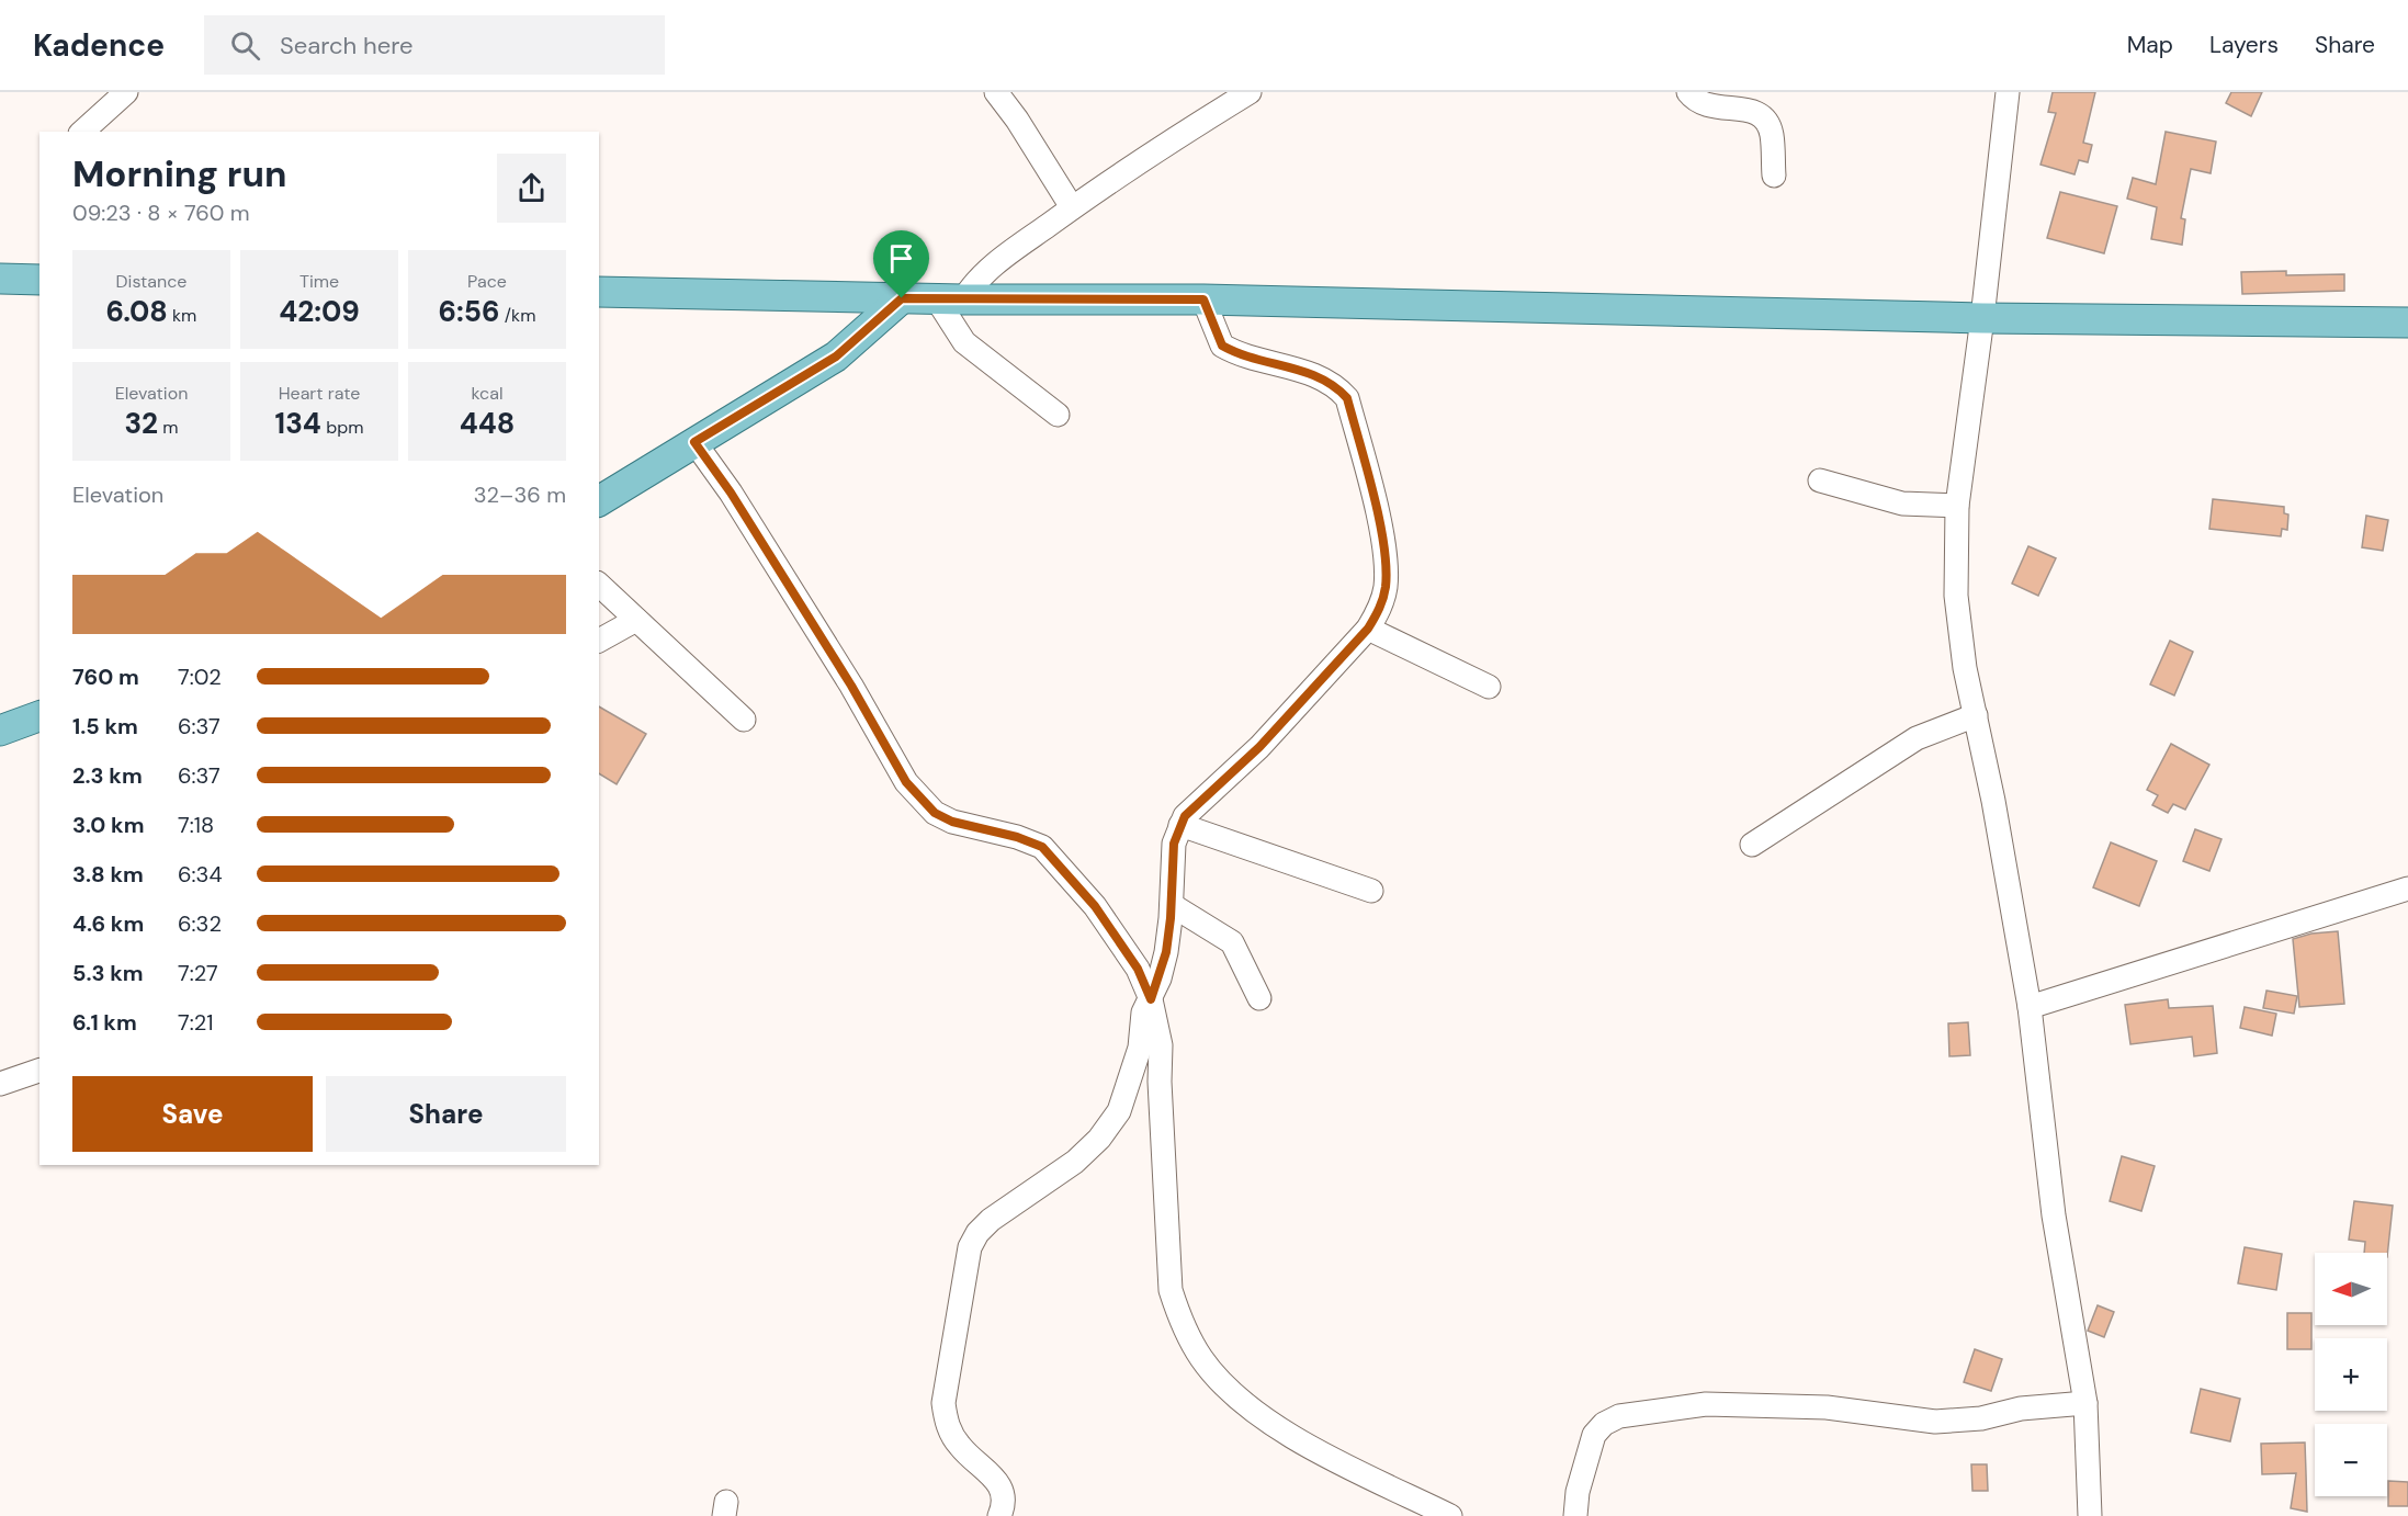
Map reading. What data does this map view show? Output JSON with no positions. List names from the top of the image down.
{
  "north": "left",
  "page": {
    "header": "Kadence",
    "search": "Search here",
    "nav": ["Map", "Layers", "Share"],
    "heading": ["Morning run", "09:23 · 8 × 760 m"],
    "stats": [
      ["Distance", "6.08 km"],
      ["Time", "42:09"],
      ["Pace", "6:56 /km"],
      ["Elevation", "32 m"],
      ["Heart rate", "134 bpm"],
      ["kcal", "448"]
    ],
    "chart": ["Elevation", "32–36 m"],
    "list": [
      {
        "name": "760 m",
        "note": "7:02"
      },
      {
        "name": "1.5 km",
        "note": "6:37"
      },
      {
        "name": "2.3 km",
        "note": "6:37"
      },
      {
        "name": "3.0 km",
        "note": "7:18"
      },
      {
        "name": "3.8 km",
        "note": "6:34"
      },
      {
        "name": "4.6 km",
        "note": "6:32"
      },
      {
        "name": "5.3 km",
        "note": "7:27"
      },
      {
        "name": "6.1 km",
        "note": "7:21"
      }
    ],
    "buttons": ["Save", "Share"],
    "map_buttons": ["+", "−"]
  }
}
